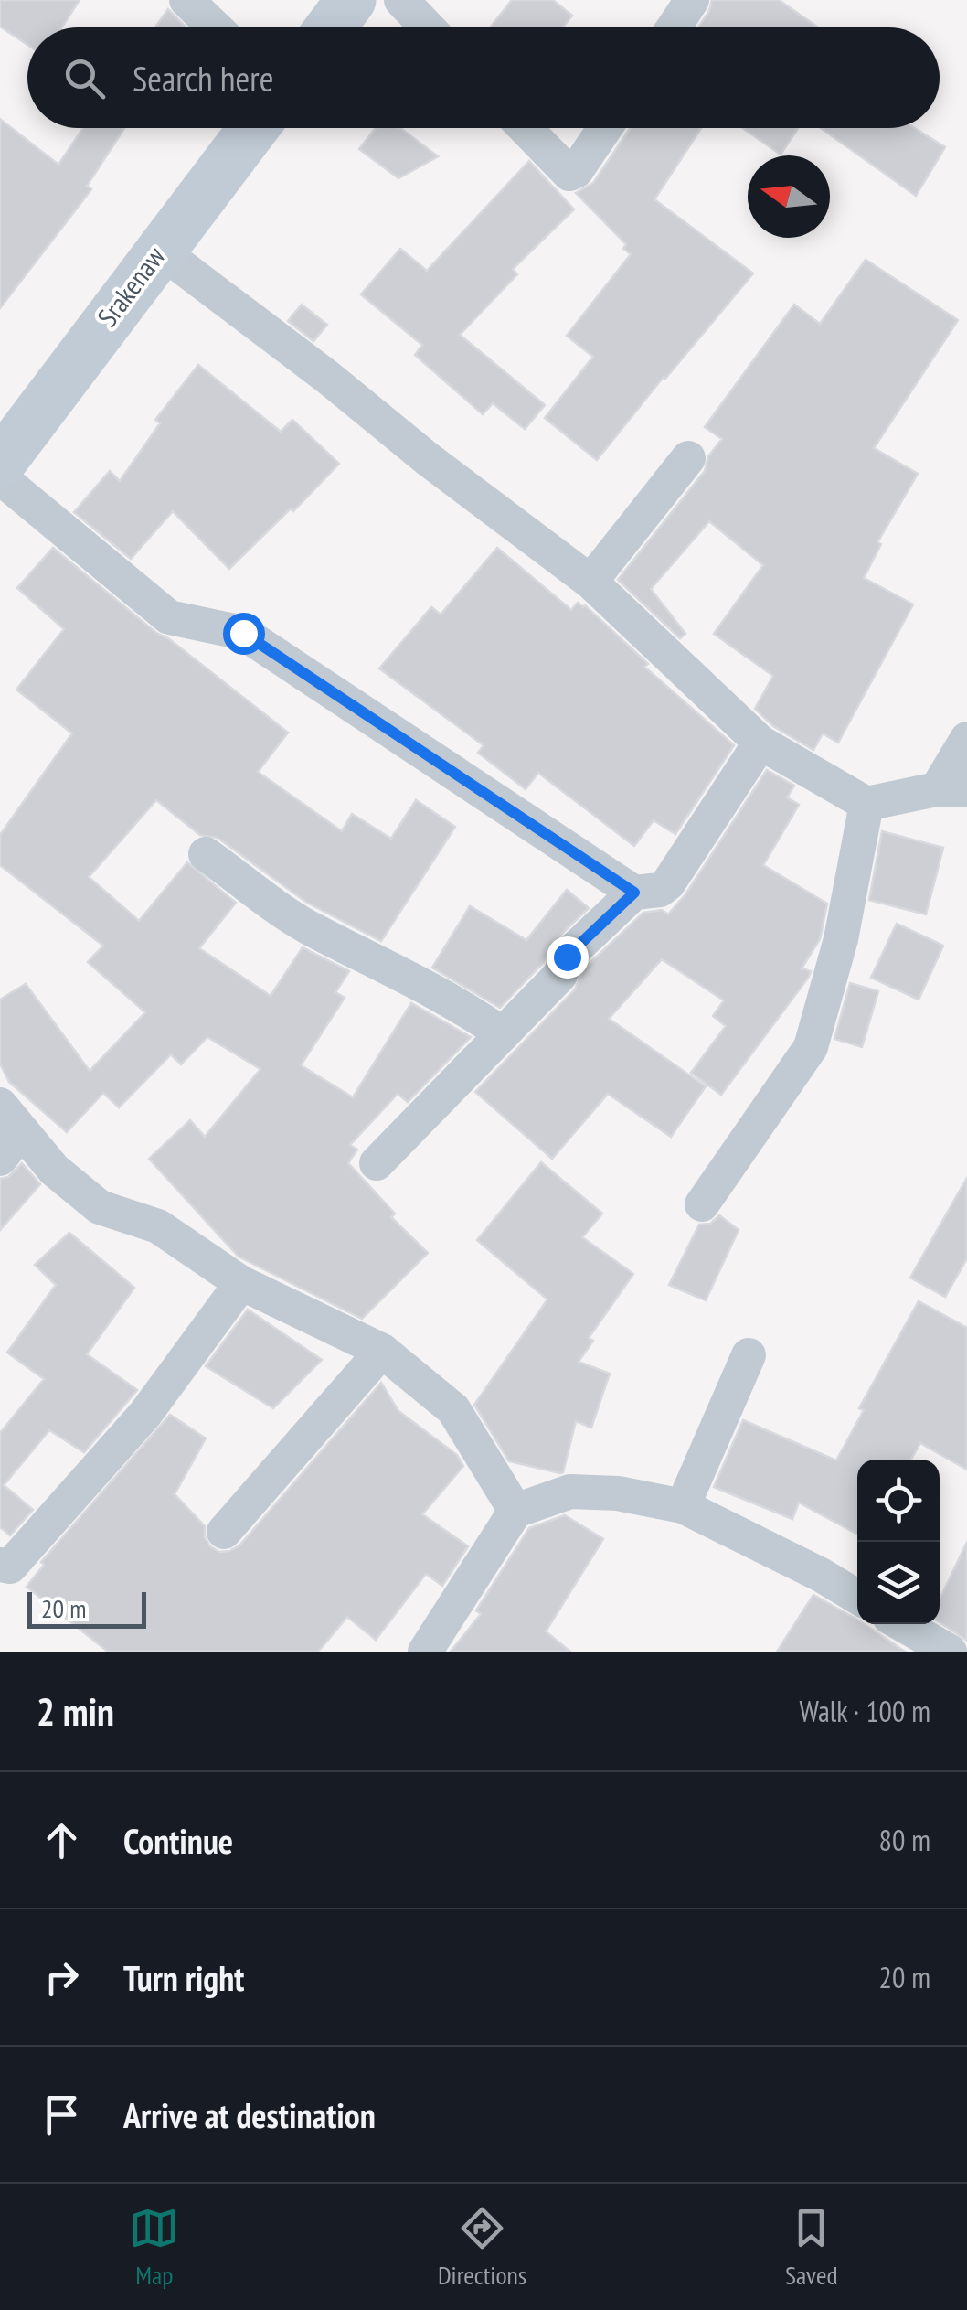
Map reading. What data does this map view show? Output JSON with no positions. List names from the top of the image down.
{
  "streets": {
    "main road": ["Srakenaw"]
  },
  "scale_bar": "20 m",
  "north": "left",
  "page": {
    "search": "Search here",
    "scale": "20 m",
    "heading": ["2 min", "Walk · 100 m"],
    "list": [
      ["Continue", "80 m"],
      ["Turn right", "20 m"],
      "Arrive at destination"
    ],
    "nav": ["Map", "Directions", "Saved"]
  }
}
